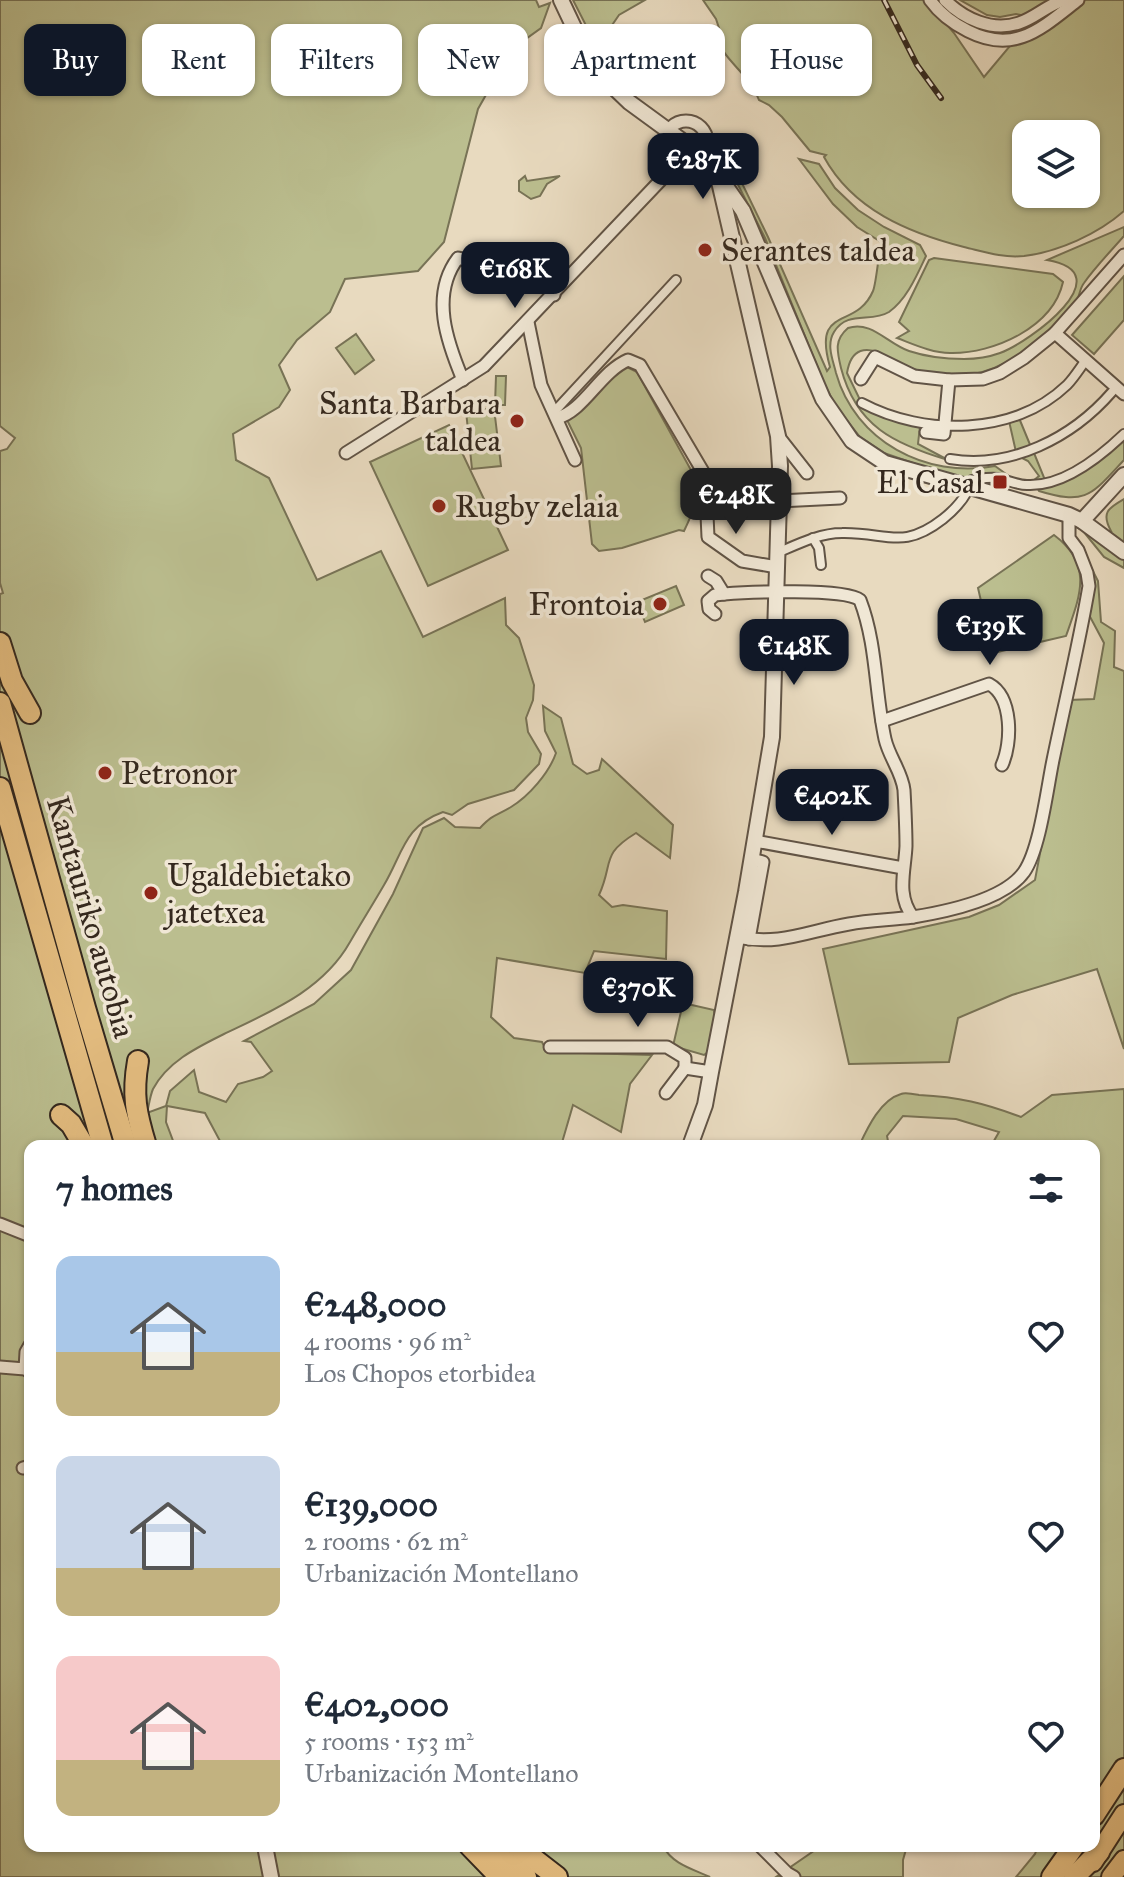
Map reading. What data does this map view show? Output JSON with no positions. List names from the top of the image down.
{
  "streets": {
    "highway": ["Kantauriko autobia"]
  },
  "places": {
    "other": [
      "Serantes taldea",
      "Santa Barbara taldea",
      "Rugby zelaia",
      "Frontoia",
      "Petronor",
      "Ugaldebietako jatetxea"
    ],
    "transit": ["El Casal"]
  },
  "page": {
    "chip": [
      "Buy",
      "Rent",
      "Filters",
      "New",
      "Apartment",
      "House"
    ],
    "price": [
      "€287K",
      "€168K",
      "€248K",
      "€139K",
      "€148K",
      "€402K",
      "€370K"
    ],
    "heading": "7 homes",
    "list": [
      {
        "name": "€248,000",
        "note": "4 rooms · 96 m² · Los Chopos etorbidea"
      },
      {
        "name": "€139,000",
        "note": "2 rooms · 62 m² · Urbanización Montellano"
      },
      {
        "name": "€402,000",
        "note": "5 rooms · 153 m² · Urbanización Montellano"
      }
    ]
  }
}
